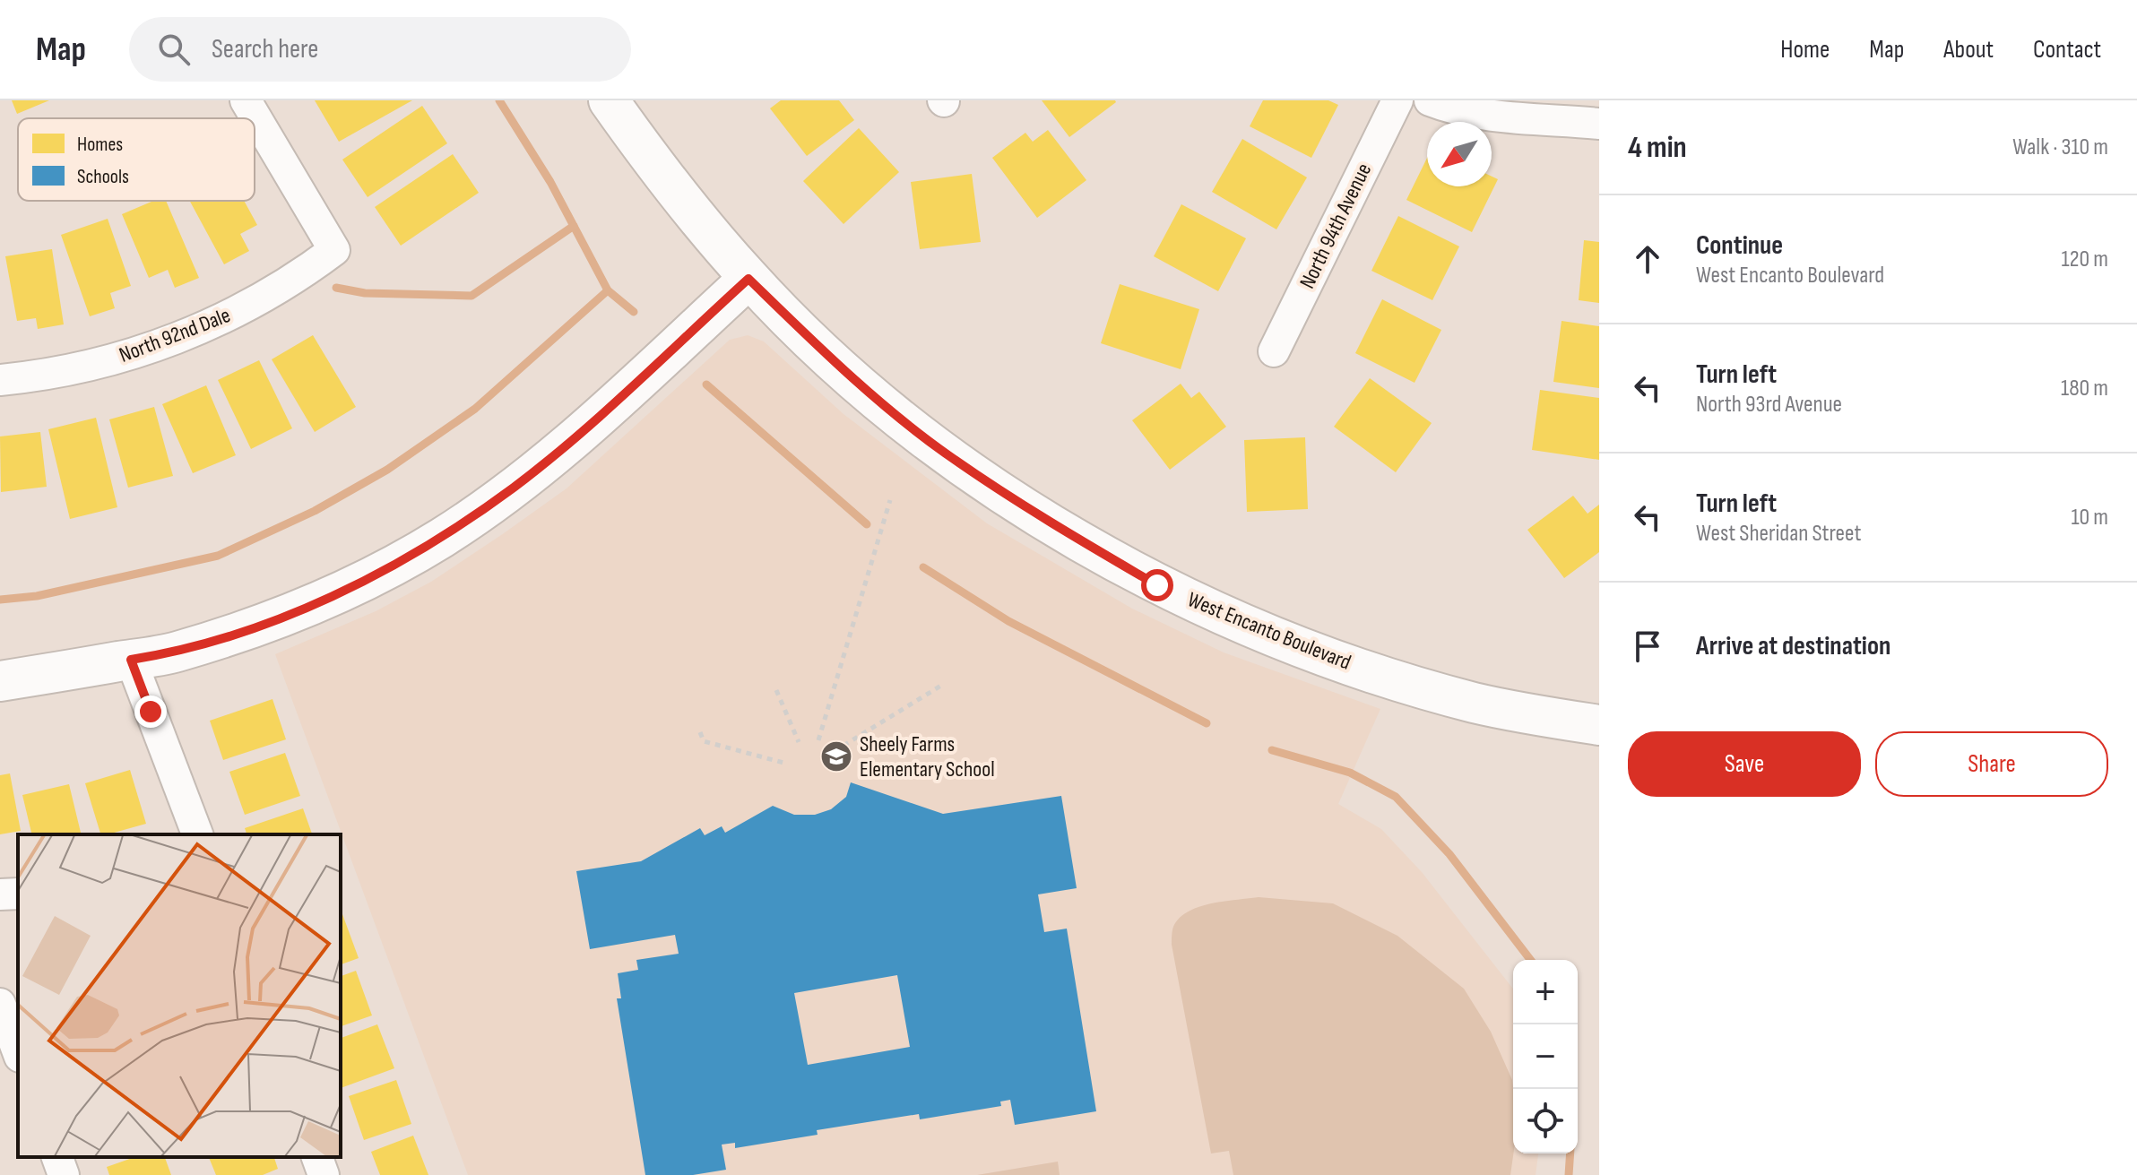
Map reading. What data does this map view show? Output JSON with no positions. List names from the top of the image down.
{
  "streets": {
    "street": ["North 94th Avenue", "North 92nd Dale", "West Encanto Boulevard"]
  },
  "places": {
    "school or university": ["Sheely Farms Elementary School"]
  },
  "legend": ["Homes", "Schools"],
  "north": "bottom left",
  "page": {
    "header": "Map",
    "search": "Search here",
    "nav": [
      "Home",
      "Map",
      "About",
      "Contact"
    ],
    "heading": ["4 min", "Walk · 310 m"],
    "list": [
      ["Continue", "West Encanto Boulevard", "120 m"],
      ["Turn left", "North 93rd Avenue", "180 m"],
      ["Turn left", "West Sheridan Street", "10 m"],
      "Arrive at destination"
    ],
    "buttons": ["Save", "Share"],
    "map_buttons": ["+", "−"]
  }
}
